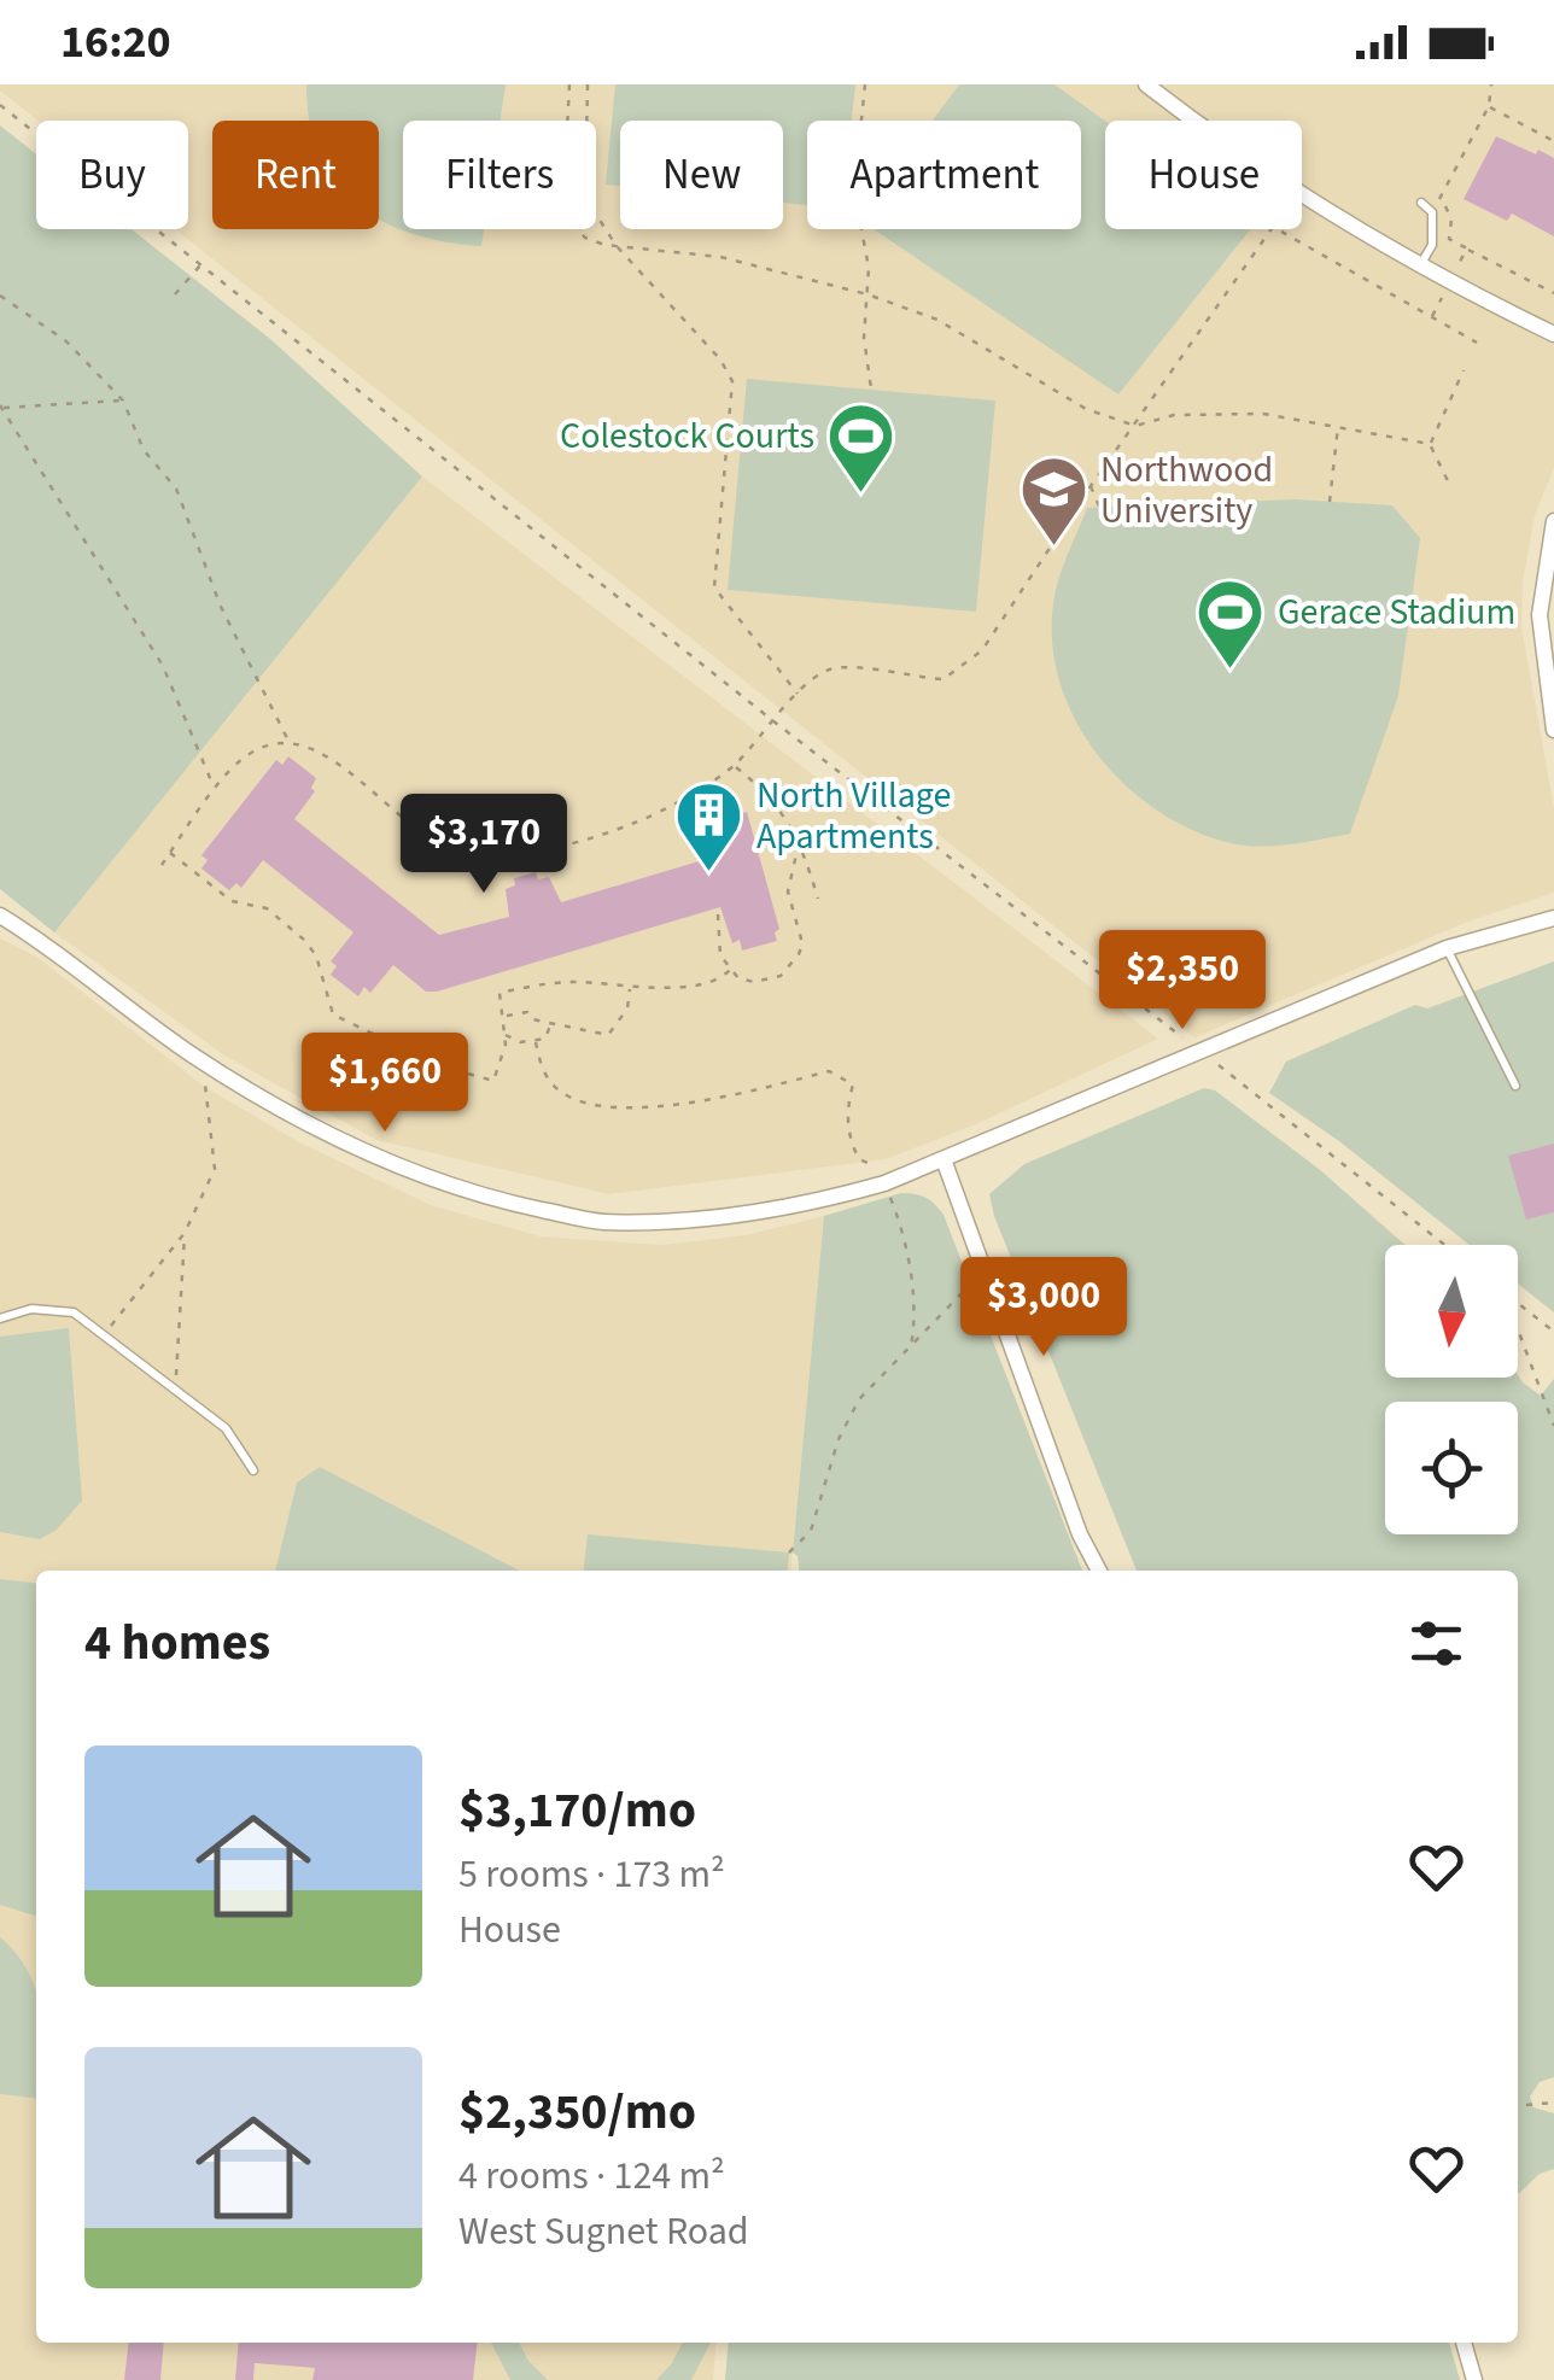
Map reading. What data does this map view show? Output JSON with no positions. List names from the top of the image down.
{
  "places": {
    "sports": ["Colestock Courts", "Gerace Stadium"],
    "school or university": ["Northwood University"],
    "building": ["North Village Apartments"]
  },
  "north": "bottom",
  "page": {
    "status": "16:20",
    "chip": [
      "Buy",
      "Rent",
      "Filters",
      "New",
      "Apartment",
      "House"
    ],
    "price": [
      "$3,170",
      "$2,350",
      "$1,660",
      "$3,000"
    ],
    "heading": "4 homes",
    "list": [
      {
        "name": "$3,170/mo",
        "note": "5 rooms · 173 m² · House"
      },
      {
        "name": "$2,350/mo",
        "note": "4 rooms · 124 m² · West Sugnet Road"
      }
    ]
  }
}
